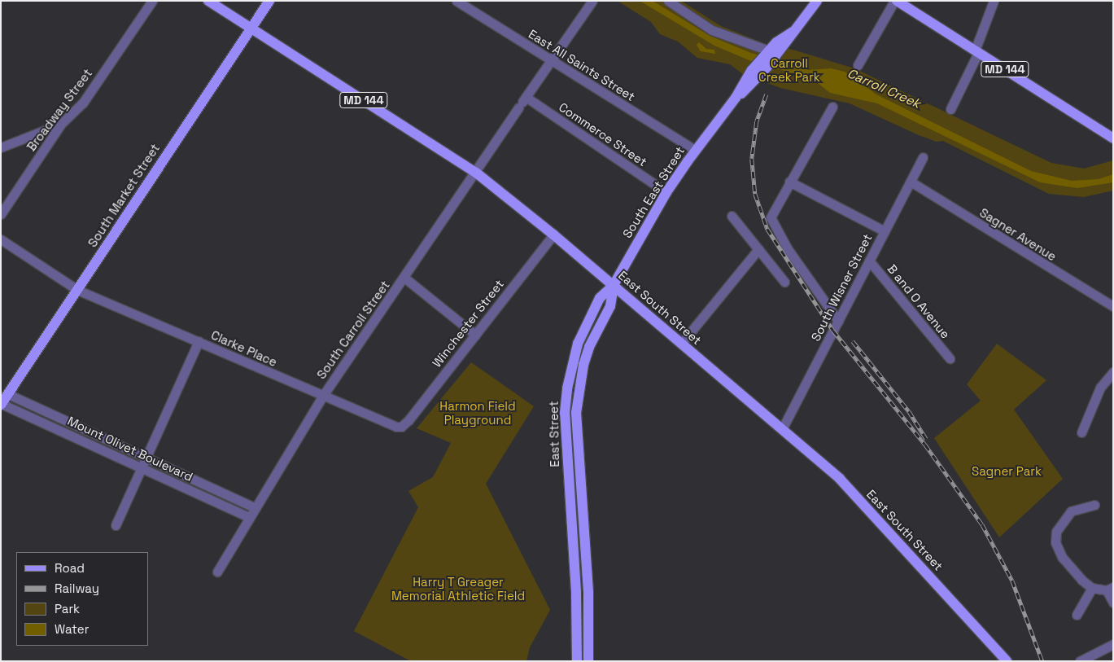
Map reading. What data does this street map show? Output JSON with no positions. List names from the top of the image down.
{
  "streets": {
    "main road": [
      "MD 144",
      "South East Street",
      "South Market Street",
      "East South Street",
      "East Street"
    ],
    "street": [
      "East All Saints Street",
      "Broadway Street",
      "Commerce Street",
      "Sagner Avenue",
      "South Wisner Street",
      "B and O Avenue",
      "Winchester Street",
      "South Carroll Street",
      "Clarke Place",
      "Mount Olivet Boulevard"
    ]
  },
  "crossings": [
    ["East All Saints Street", "South East Street"],
    ["East All Saints Street", "South Carroll Street"],
    ["MD 144", "South Market Street"],
    ["MD 144", "East South Street"],
    ["Commerce Street", "South East Street"],
    ["Commerce Street", "South Carroll Street"],
    ["South East Street", "East South Street"],
    ["South East Street", "East Street"],
    ["South Market Street", "East South Street"],
    ["South Market Street", "Clarke Place"],
    ["South Market Street", "Mount Olivet Boulevard"],
    ["Sagner Avenue", "South Wisner Street"],
    ["South Wisner Street", "B and O Avenue"],
    ["South Wisner Street", "East South Street"],
    ["East South Street", "Winchester Street"],
    ["East South Street", "South Carroll Street"],
    ["East South Street", "East Street"],
    ["Winchester Street", "Clarke Place"],
    ["South Carroll Street", "Clarke Place"],
    ["South Carroll Street", "Mount Olivet Boulevard"]
  ],
  "water": ["Carroll Creek"],
  "parks": [
    "Carroll Creek Park",
    "Harmon Field Playground",
    "Sagner Park",
    "Harry T Greager Memorial Athletic Field"
  ],
  "legend": [
    "Road",
    "Railway",
    "Park",
    "Water"
  ]
}
